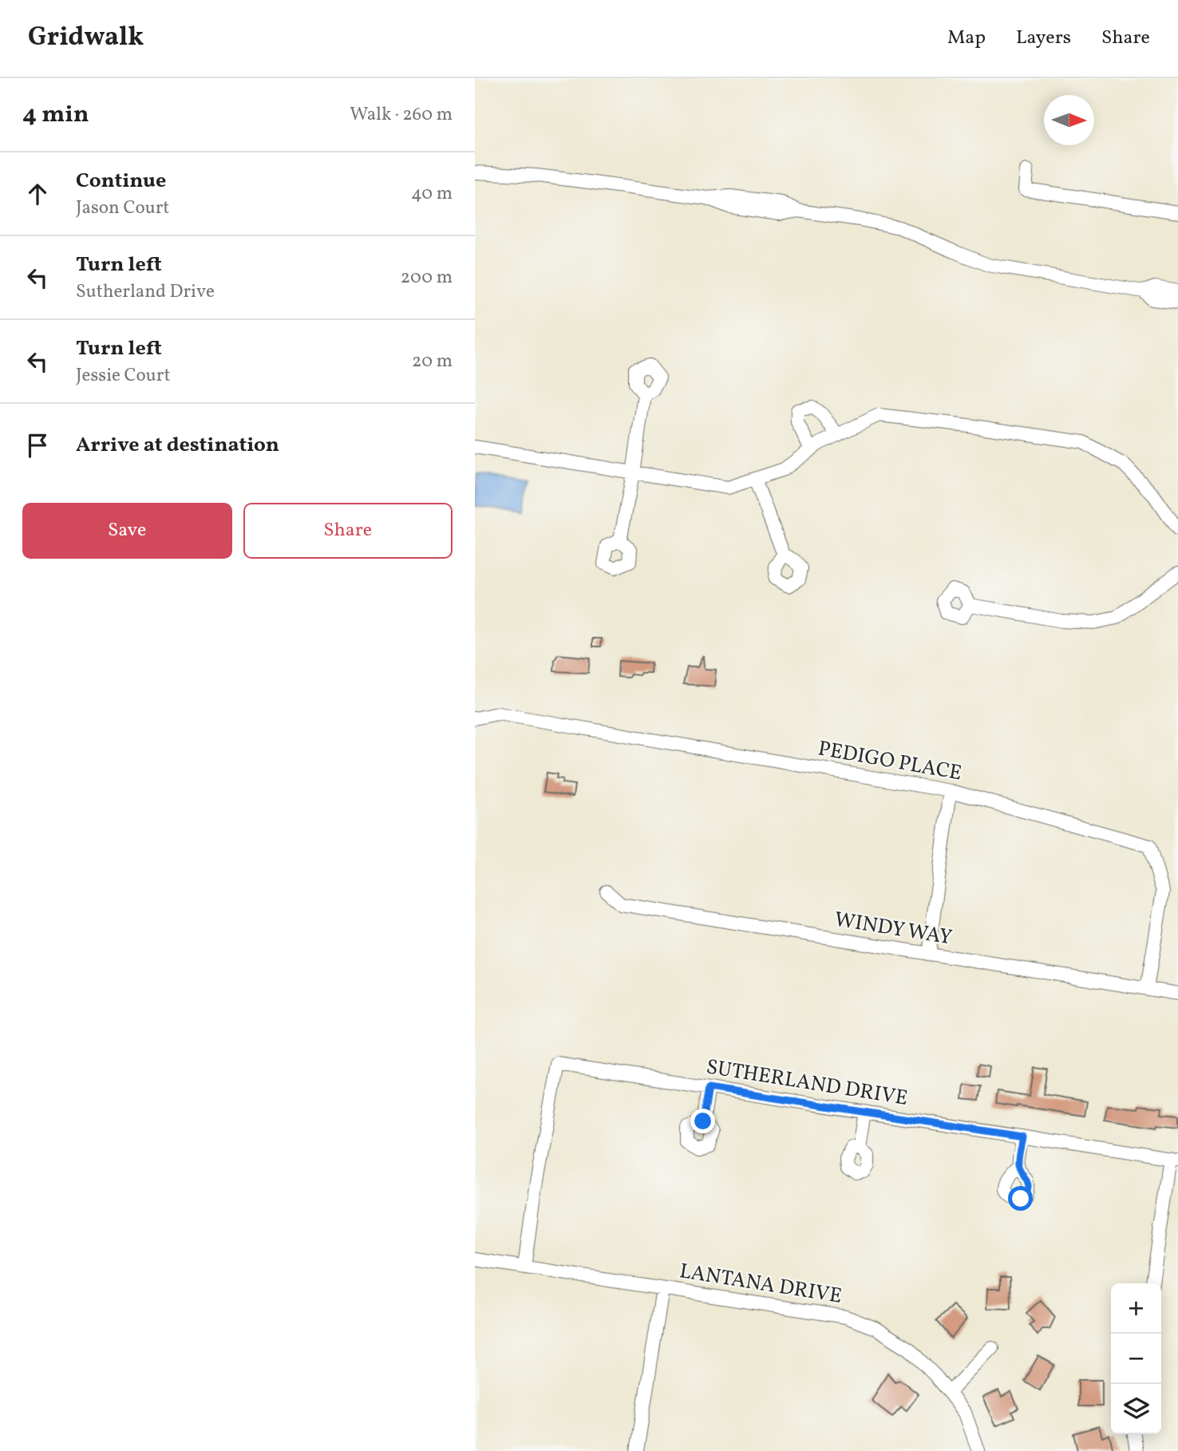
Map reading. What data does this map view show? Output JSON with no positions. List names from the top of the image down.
{
  "streets": {
    "street": [
      "PEDIGO PLACE",
      "WINDY WAY",
      "SUTHERLAND DRIVE",
      "LANTANA DRIVE"
    ]
  },
  "crossings": [
    ["PEDIGO PLACE", "WINDY WAY"],
    ["SUTHERLAND DRIVE", "LANTANA DRIVE"]
  ],
  "north": "right",
  "page": {
    "header": "Gridwalk",
    "nav": ["Map", "Layers", "Share"],
    "heading": ["4 min", "Walk · 260 m"],
    "list": [
      ["Continue", "Jason Court", "40 m"],
      ["Turn left", "Sutherland Drive", "200 m"],
      ["Turn left", "Jessie Court", "20 m"],
      "Arrive at destination"
    ],
    "buttons": ["Save", "Share"],
    "map_buttons": ["+", "−"]
  }
}
